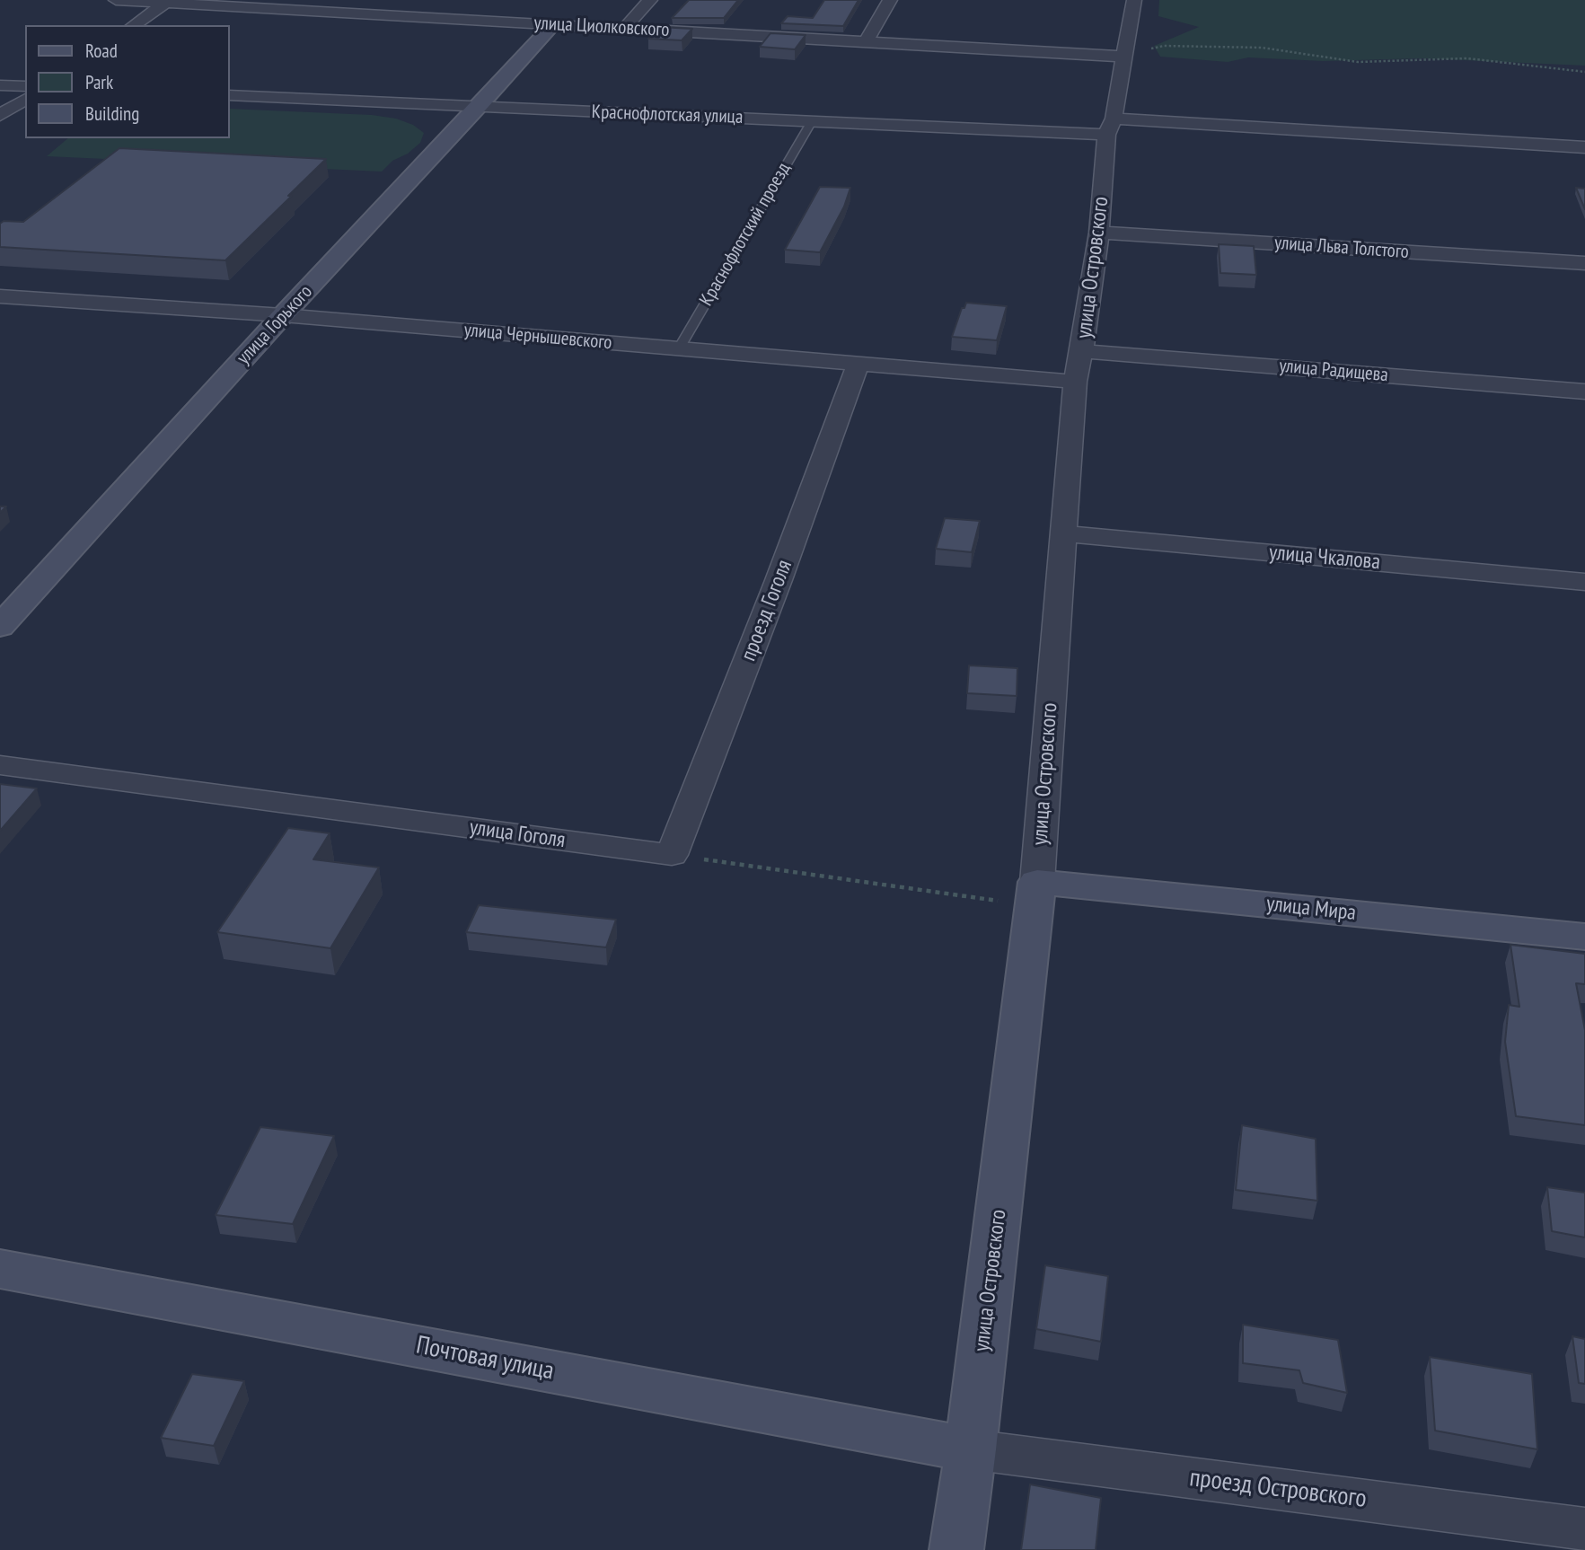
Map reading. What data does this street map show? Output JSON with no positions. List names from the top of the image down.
{
  "streets": {
    "street": [
      "улица Циолковского",
      "Краснофлотская улица",
      "улица Льва Толстого",
      "улица Островского",
      "улица Горького",
      "улица Чернышевского",
      "улица Радищева",
      "улица Чкалова",
      "проезд Гоголя",
      "улица Гоголя",
      "улица Мира",
      "Почтовая улица",
      "проезд Островского"
    ],
    "lane": ["Краснофлотский проезд"]
  },
  "crossings": [
    ["улица Циолковского", "улица Островского"],
    ["улица Циолковского", "улица Горького"],
    ["Краснофлотская улица", "Краснофлотский проезд"],
    ["Краснофлотская улица", "улица Островского"],
    ["Краснофлотская улица", "улица Горького"],
    ["Краснофлотский проезд", "улица Чернышевского"],
    ["улица Льва Толстого", "улица Островского"],
    ["улица Островского", "улица Чернышевского"],
    ["улица Островского", "улица Радищева"],
    ["улица Островского", "улица Чкалова"],
    ["улица Островского", "улица Мира"],
    ["улица Островского", "Почтовая улица"],
    ["улица Островского", "проезд Островского"],
    ["улица Горького", "улица Чернышевского"],
    ["улица Чернышевского", "проезд Гоголя"],
    ["проезд Гоголя", "улица Гоголя"],
    ["Почтовая улица", "проезд Островского"]
  ],
  "legend": ["Road", "Park", "Building"]
}
